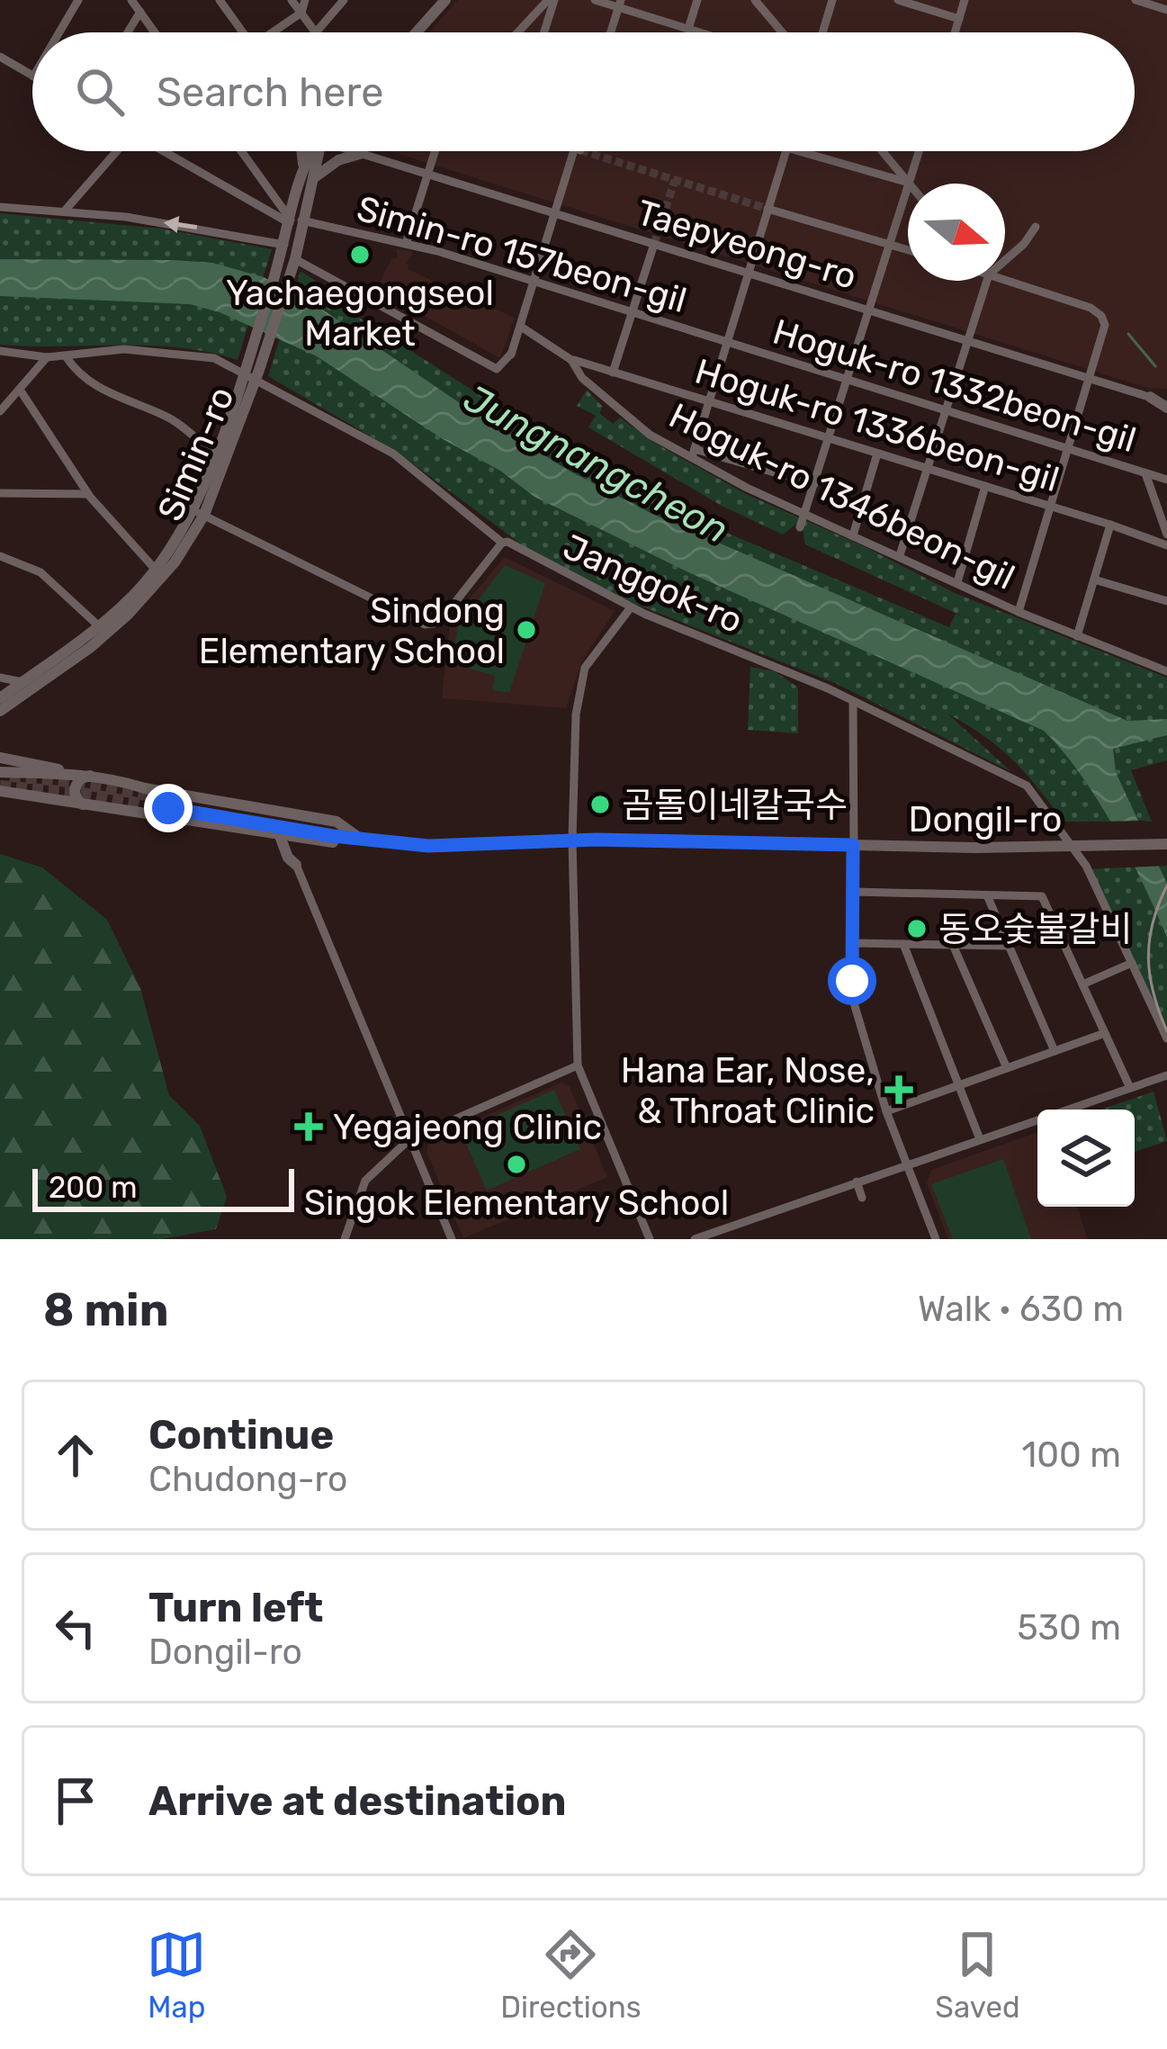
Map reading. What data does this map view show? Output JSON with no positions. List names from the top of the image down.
{
  "streets": {
    "street": [
      "Taepyeong-ro",
      "Simin-ro 157beon-gil",
      "Hoguk-ro 1332beon-gil",
      "Hoguk-ro 1336beon-gil",
      "Simin-ro",
      "Hoguk-ro 1346beon-gil",
      "Janggok-ro",
      "Dongil-ro"
    ]
  },
  "crossings": [
    ["Simin-ro 157beon-gil", "Hoguk-ro 1332beon-gil"],
    ["Simin-ro 157beon-gil", "Simin-ro"],
    ["Hoguk-ro 1336beon-gil", "Hoguk-ro 1346beon-gil"],
    ["Simin-ro", "Janggok-ro"],
    ["Janggok-ro", "Dongil-ro"]
  ],
  "water": ["Jungnangcheon"],
  "places": {
    "other": [
      "Yachaegongseol Market",
      "Sindong Elementary School",
      "곰돌이네칼국수",
      "동오숯불갈비",
      "Singok Elementary School"
    ],
    "health": ["Hana Ear, Nose, & Throat Clinic", "Yegajeong Clinic"]
  },
  "scale_bar": "200 m",
  "north": "right",
  "page": {
    "search": "Search here",
    "scale": "200 m",
    "heading": ["8 min", "Walk · 630 m"],
    "list": [
      ["Continue", "Chudong-ro", "100 m"],
      ["Turn left", "Dongil-ro", "530 m"],
      "Arrive at destination"
    ],
    "nav": ["Map", "Directions", "Saved"]
  }
}
